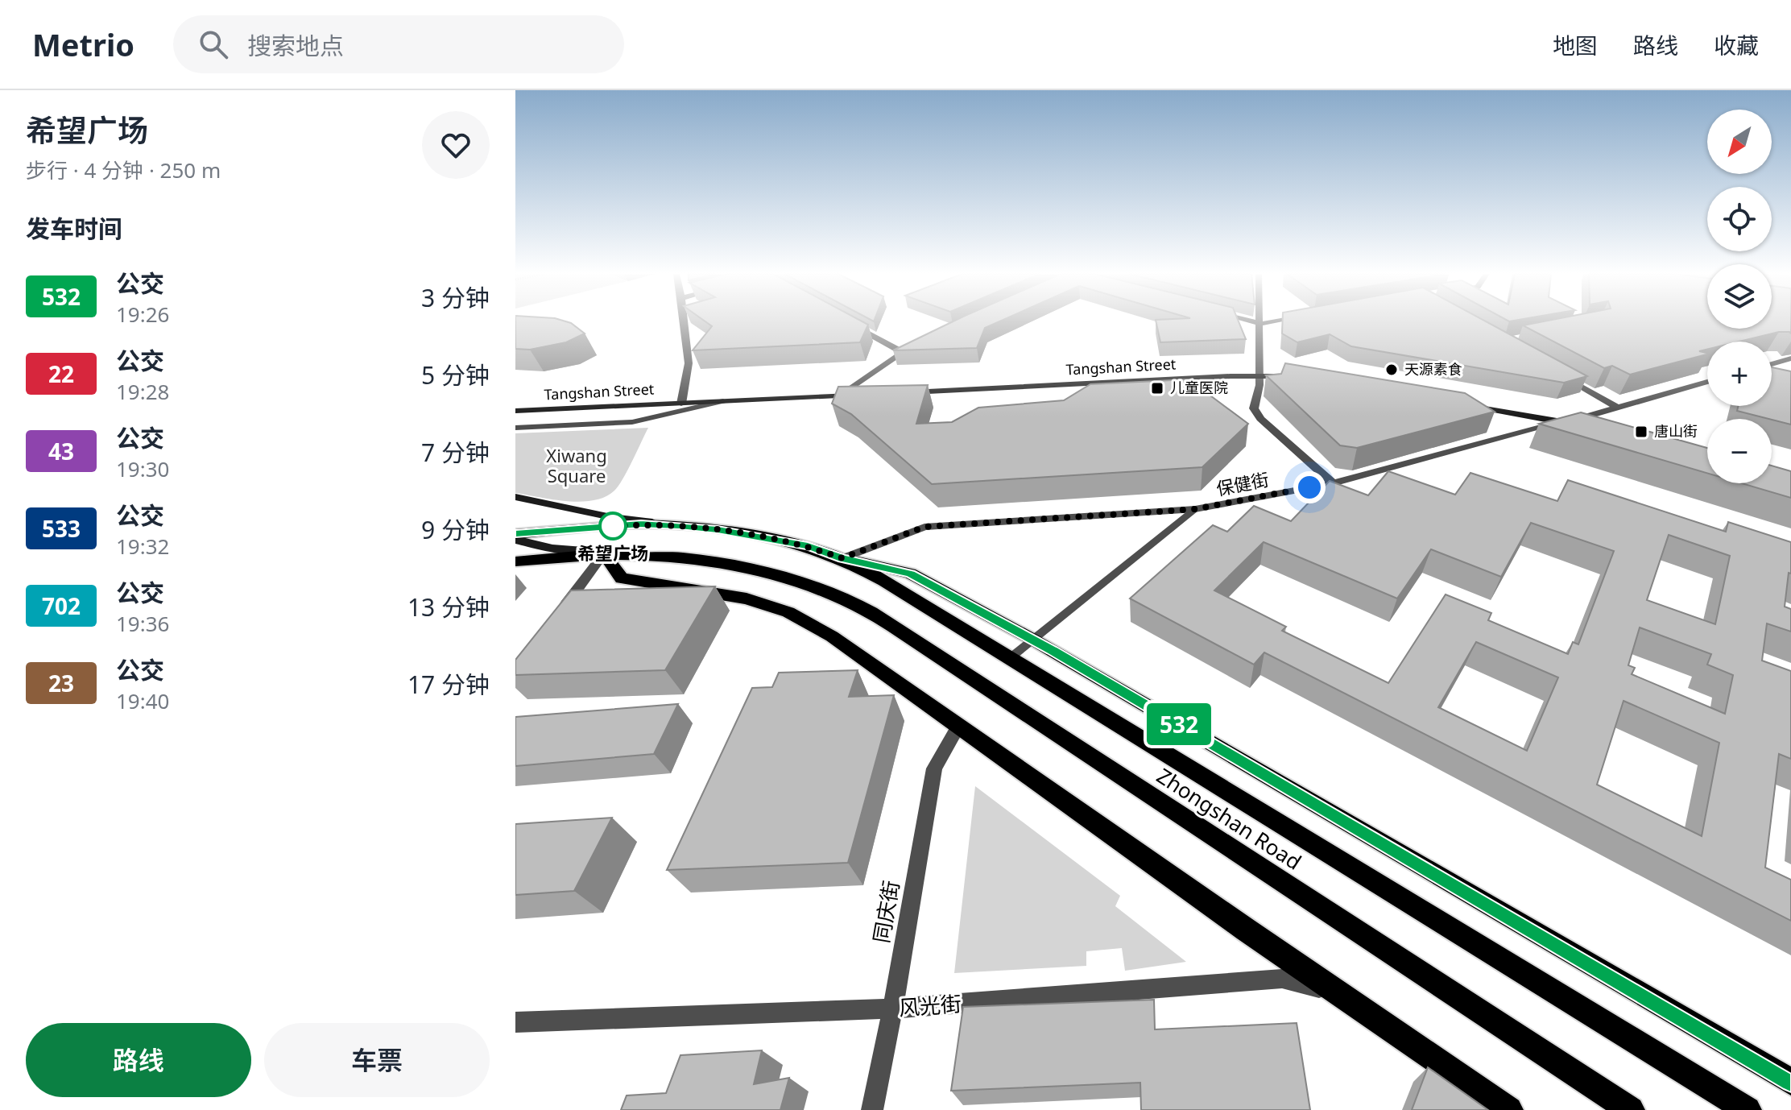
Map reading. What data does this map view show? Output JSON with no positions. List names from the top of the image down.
{
  "streets": {
    "main road": ["Tangshan Street", "Zhongshan Road"],
    "street": ["保健街", "同庆街", "风光街"]
  },
  "crossings": [
    ["保健街", "Zhongshan Road"],
    ["同庆街", "风光街"]
  ],
  "parks": ["Xiwang Square"],
  "places": {
    "other": ["天源素食", "希望广场"],
    "transit": ["儿童医院", "唐山街"]
  },
  "lines": ["bus line 532"],
  "north": "bottom left",
  "page": {
    "header": "Metrio",
    "search": "搜索地点",
    "nav": ["地图", "路线", "收藏"],
    "heading": [
      ["希望广场", "步行 · 4 分钟 · 250 m"],
      "发车时间"
    ],
    "on_map": "532",
    "map_buttons": ["+", "−"],
    "list": [
      {
        "mark": "532",
        "name": "公交",
        "note": "19:26",
        "value": "3 分钟"
      },
      {
        "mark": "22",
        "name": "公交",
        "note": "19:28",
        "value": "5 分钟"
      },
      {
        "mark": "43",
        "name": "公交",
        "note": "19:30",
        "value": "7 分钟"
      },
      {
        "mark": "533",
        "name": "公交",
        "note": "19:32",
        "value": "9 分钟"
      },
      {
        "mark": "702",
        "name": "公交",
        "note": "19:36",
        "value": "13 分钟"
      },
      {
        "mark": "23",
        "name": "公交",
        "note": "19:40",
        "value": "17 分钟"
      }
    ],
    "buttons": ["路线", "车票"]
  }
}
